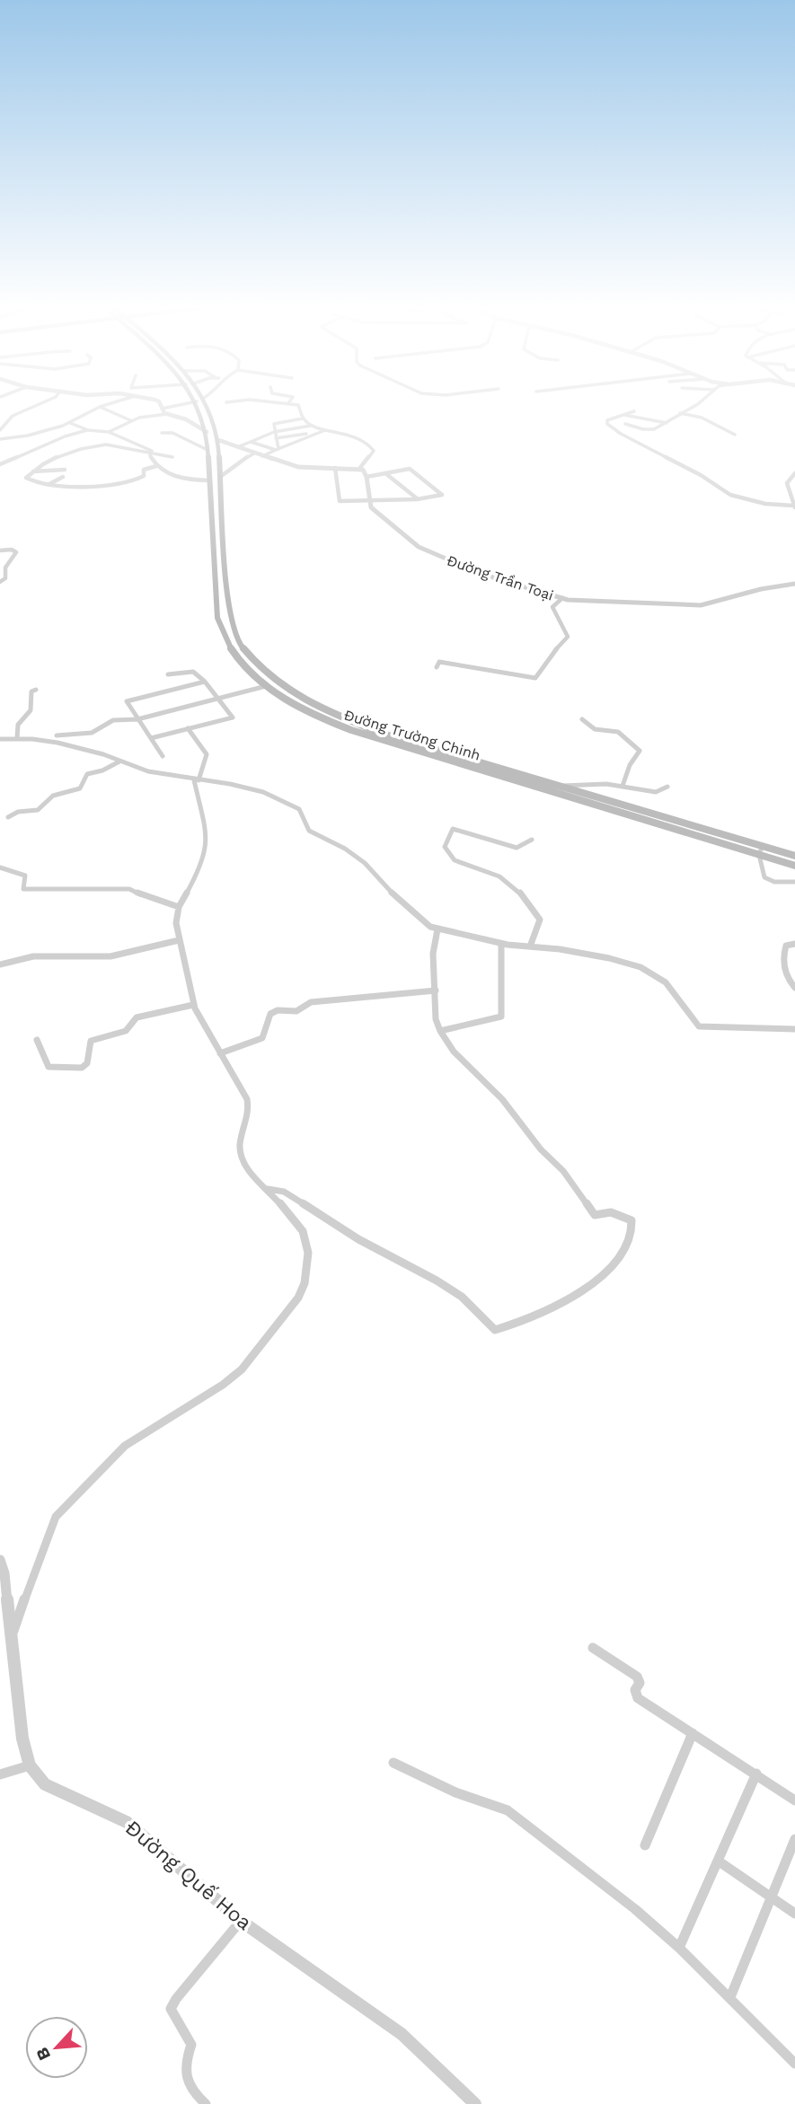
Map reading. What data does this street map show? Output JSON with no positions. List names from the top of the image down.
{
  "streets": {
    "main road": ["Đường Trường Chinh"],
    "street": ["Đường Trần Toại", "Đường Quế Hoa"]
  },
  "north": "bottom left"
}
